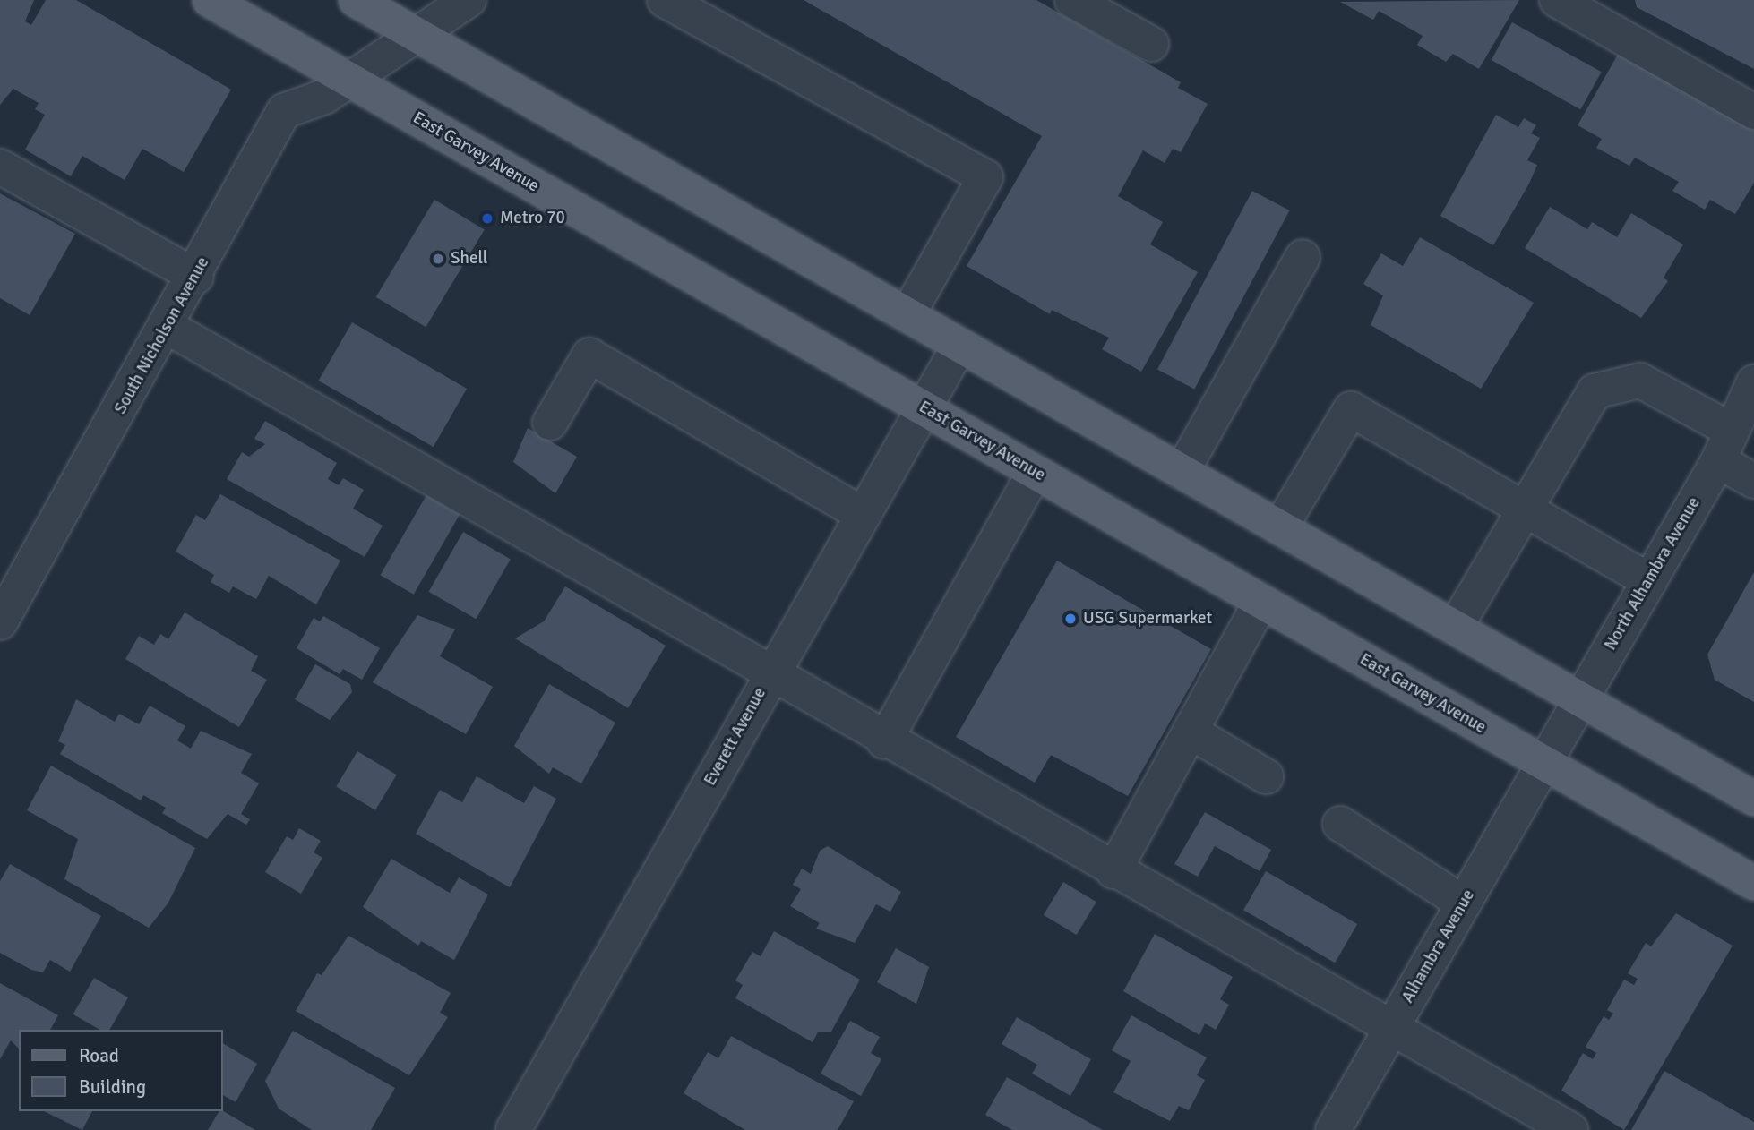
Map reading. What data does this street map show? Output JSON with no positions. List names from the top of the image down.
{
  "streets": {
    "main road": ["East Garvey Avenue"],
    "street": [
      "South Nicholson Avenue",
      "North Alhambra Avenue",
      "Everett Avenue",
      "Alhambra Avenue"
    ]
  },
  "crossings": [
    ["East Garvey Avenue", "South Nicholson Avenue"],
    ["East Garvey Avenue", "North Alhambra Avenue"],
    ["East Garvey Avenue", "Everett Avenue"],
    ["East Garvey Avenue", "Alhambra Avenue"],
    ["North Alhambra Avenue", "Alhambra Avenue"]
  ],
  "places": ["Metro 70", "Shell", "USG Supermarket"],
  "legend": ["Road", "Building"]
}
